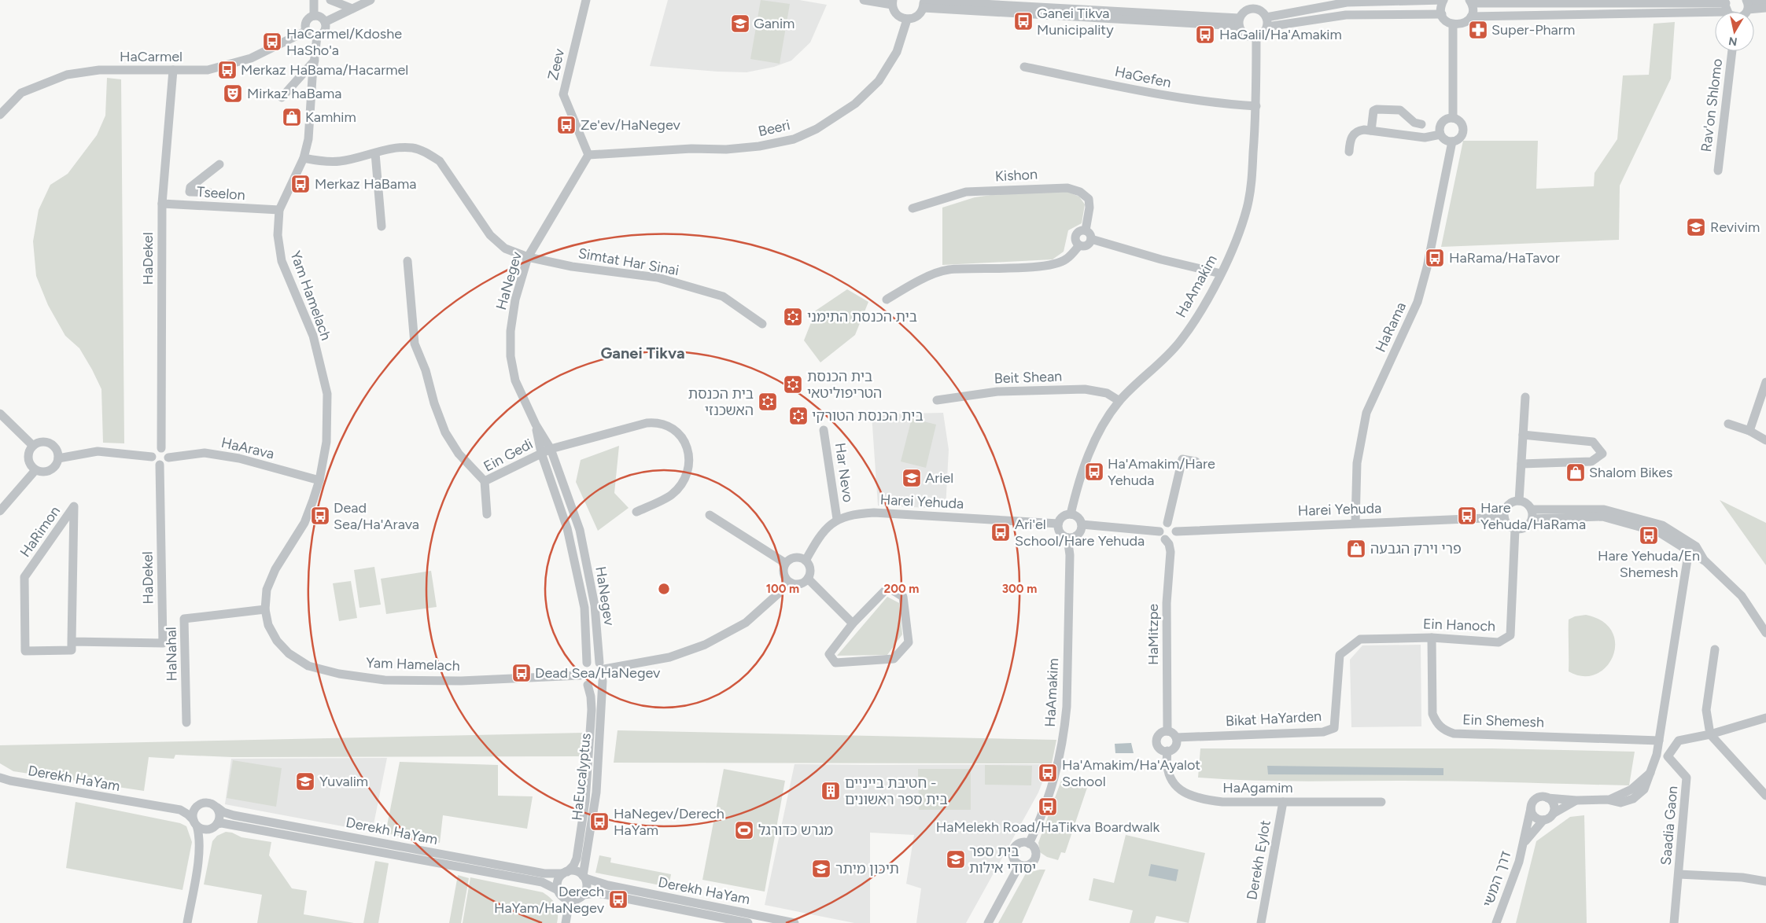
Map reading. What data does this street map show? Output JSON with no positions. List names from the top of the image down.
{
  "streets": {
    "street": [
      "HaCarmel",
      "Zeev",
      "HaGefen",
      "Rav'on Shlomo",
      "Beeri",
      "Kishon",
      "Tseelon",
      "HaDekel",
      "Simtat Har Sinai",
      "HaNegev",
      "HaAmakim",
      "Yam Hamelach",
      "HaRama",
      "Beit Shean",
      "HaArava",
      "Ein Gedi",
      "Har Nevo",
      "Harei Yehuda",
      "HaRimon",
      "Ein Hanoch",
      "HaMitzpe",
      "HaNahal",
      "Bikat HaYarden",
      "Ein Shemesh",
      "HaEucalyptus",
      "Derekh HaYam",
      "HaAgamim",
      "Saadia Gaon",
      "Derekh Eylot",
      "דרך המשי"
    ]
  },
  "crossings": [
    ["HaCarmel", "HaDekel"],
    ["HaCarmel", "Yam Hamelach"],
    ["Zeev", "Beeri"],
    ["Zeev", "HaNegev"],
    ["HaGefen", "HaAmakim"],
    ["Beeri", "HaNegev"],
    ["Tseelon", "HaDekel"],
    ["Tseelon", "Yam Hamelach"],
    ["HaDekel", "HaArava"],
    ["HaDekel", "HaRimon"],
    ["Simtat Har Sinai", "HaNegev"],
    ["Simtat Har Sinai", "Yam Hamelach"],
    ["HaNegev", "Yam Hamelach"],
    ["HaNegev", "Ein Gedi"],
    ["HaNegev", "HaEucalyptus"],
    ["HaAmakim", "Beit Shean"],
    ["HaAmakim", "Harei Yehuda"],
    ["Yam Hamelach", "HaArava"],
    ["Yam Hamelach", "HaNahal"],
    ["Yam Hamelach", "HaEucalyptus"],
    ["HaRama", "Harei Yehuda"],
    ["Har Nevo", "Harei Yehuda"],
    ["Harei Yehuda", "Ein Hanoch"],
    ["Harei Yehuda", "HaMitzpe"],
    ["Ein Hanoch", "Bikat HaYarden"],
    ["Ein Hanoch", "Ein Shemesh"],
    ["HaMitzpe", "Bikat HaYarden"],
    ["HaMitzpe", "HaAgamim"],
    ["Bikat HaYarden", "HaAgamim"],
    ["HaEucalyptus", "Derekh HaYam"],
    ["HaAgamim", "Derekh Eylot"]
  ],
  "districts": ["Ganei Tikva"],
  "places": {
    "bus stop": [
      "Ganei Tikva Municipality",
      "HaGalil/Ha'Amakim",
      "HaCarmel/Kdoshe HaSho'a",
      "Merkaz HaBama/Hacarmel",
      "Ze'ev/HaNegev",
      "Merkaz HaBama",
      "HaRama/HaTavor",
      "Ha'Amakim/Hare Yehuda",
      "Dead Sea/Ha'Arava",
      "Hare Yehuda/HaRama",
      "Ari'el School/Hare Yehuda",
      "Hare Yehuda/En Shemesh",
      "Dead Sea/HaNegev",
      "Ha'Amakim/Ha'Ayalot School",
      "HaMelekh Road/HaTikva Boardwalk",
      "HaNegev/Derech HaYam",
      "Derech HaYam/HaNegev"
    ],
    "school or university": [
      "Ganim",
      "Revivim",
      "Ariel",
      "Yuvalim",
      "בית ספר יסודי אילות",
      "תיכון מיתר"
    ],
    "pharmacy": ["Super-Pharm"],
    "theatre": ["Mirkaz haBama"],
    "shop": ["Kamhim", "Shalom Bikes", "פרי וירק הגבעה"],
    "synagogue": [
      "בית הכנסת התימני",
      "בית הכנסת הטריפוליטאי",
      "בית הכנסת האשכנזי",
      "בית הכנסת הטורקי"
    ],
    "building": ["חטיבת בייניים - בית ספר ראשונים"],
    "sports": ["מגרש כדורגל"]
  },
  "north": "bottom",
  "rings": ["100 m", "200 m", "300 m"]
}
